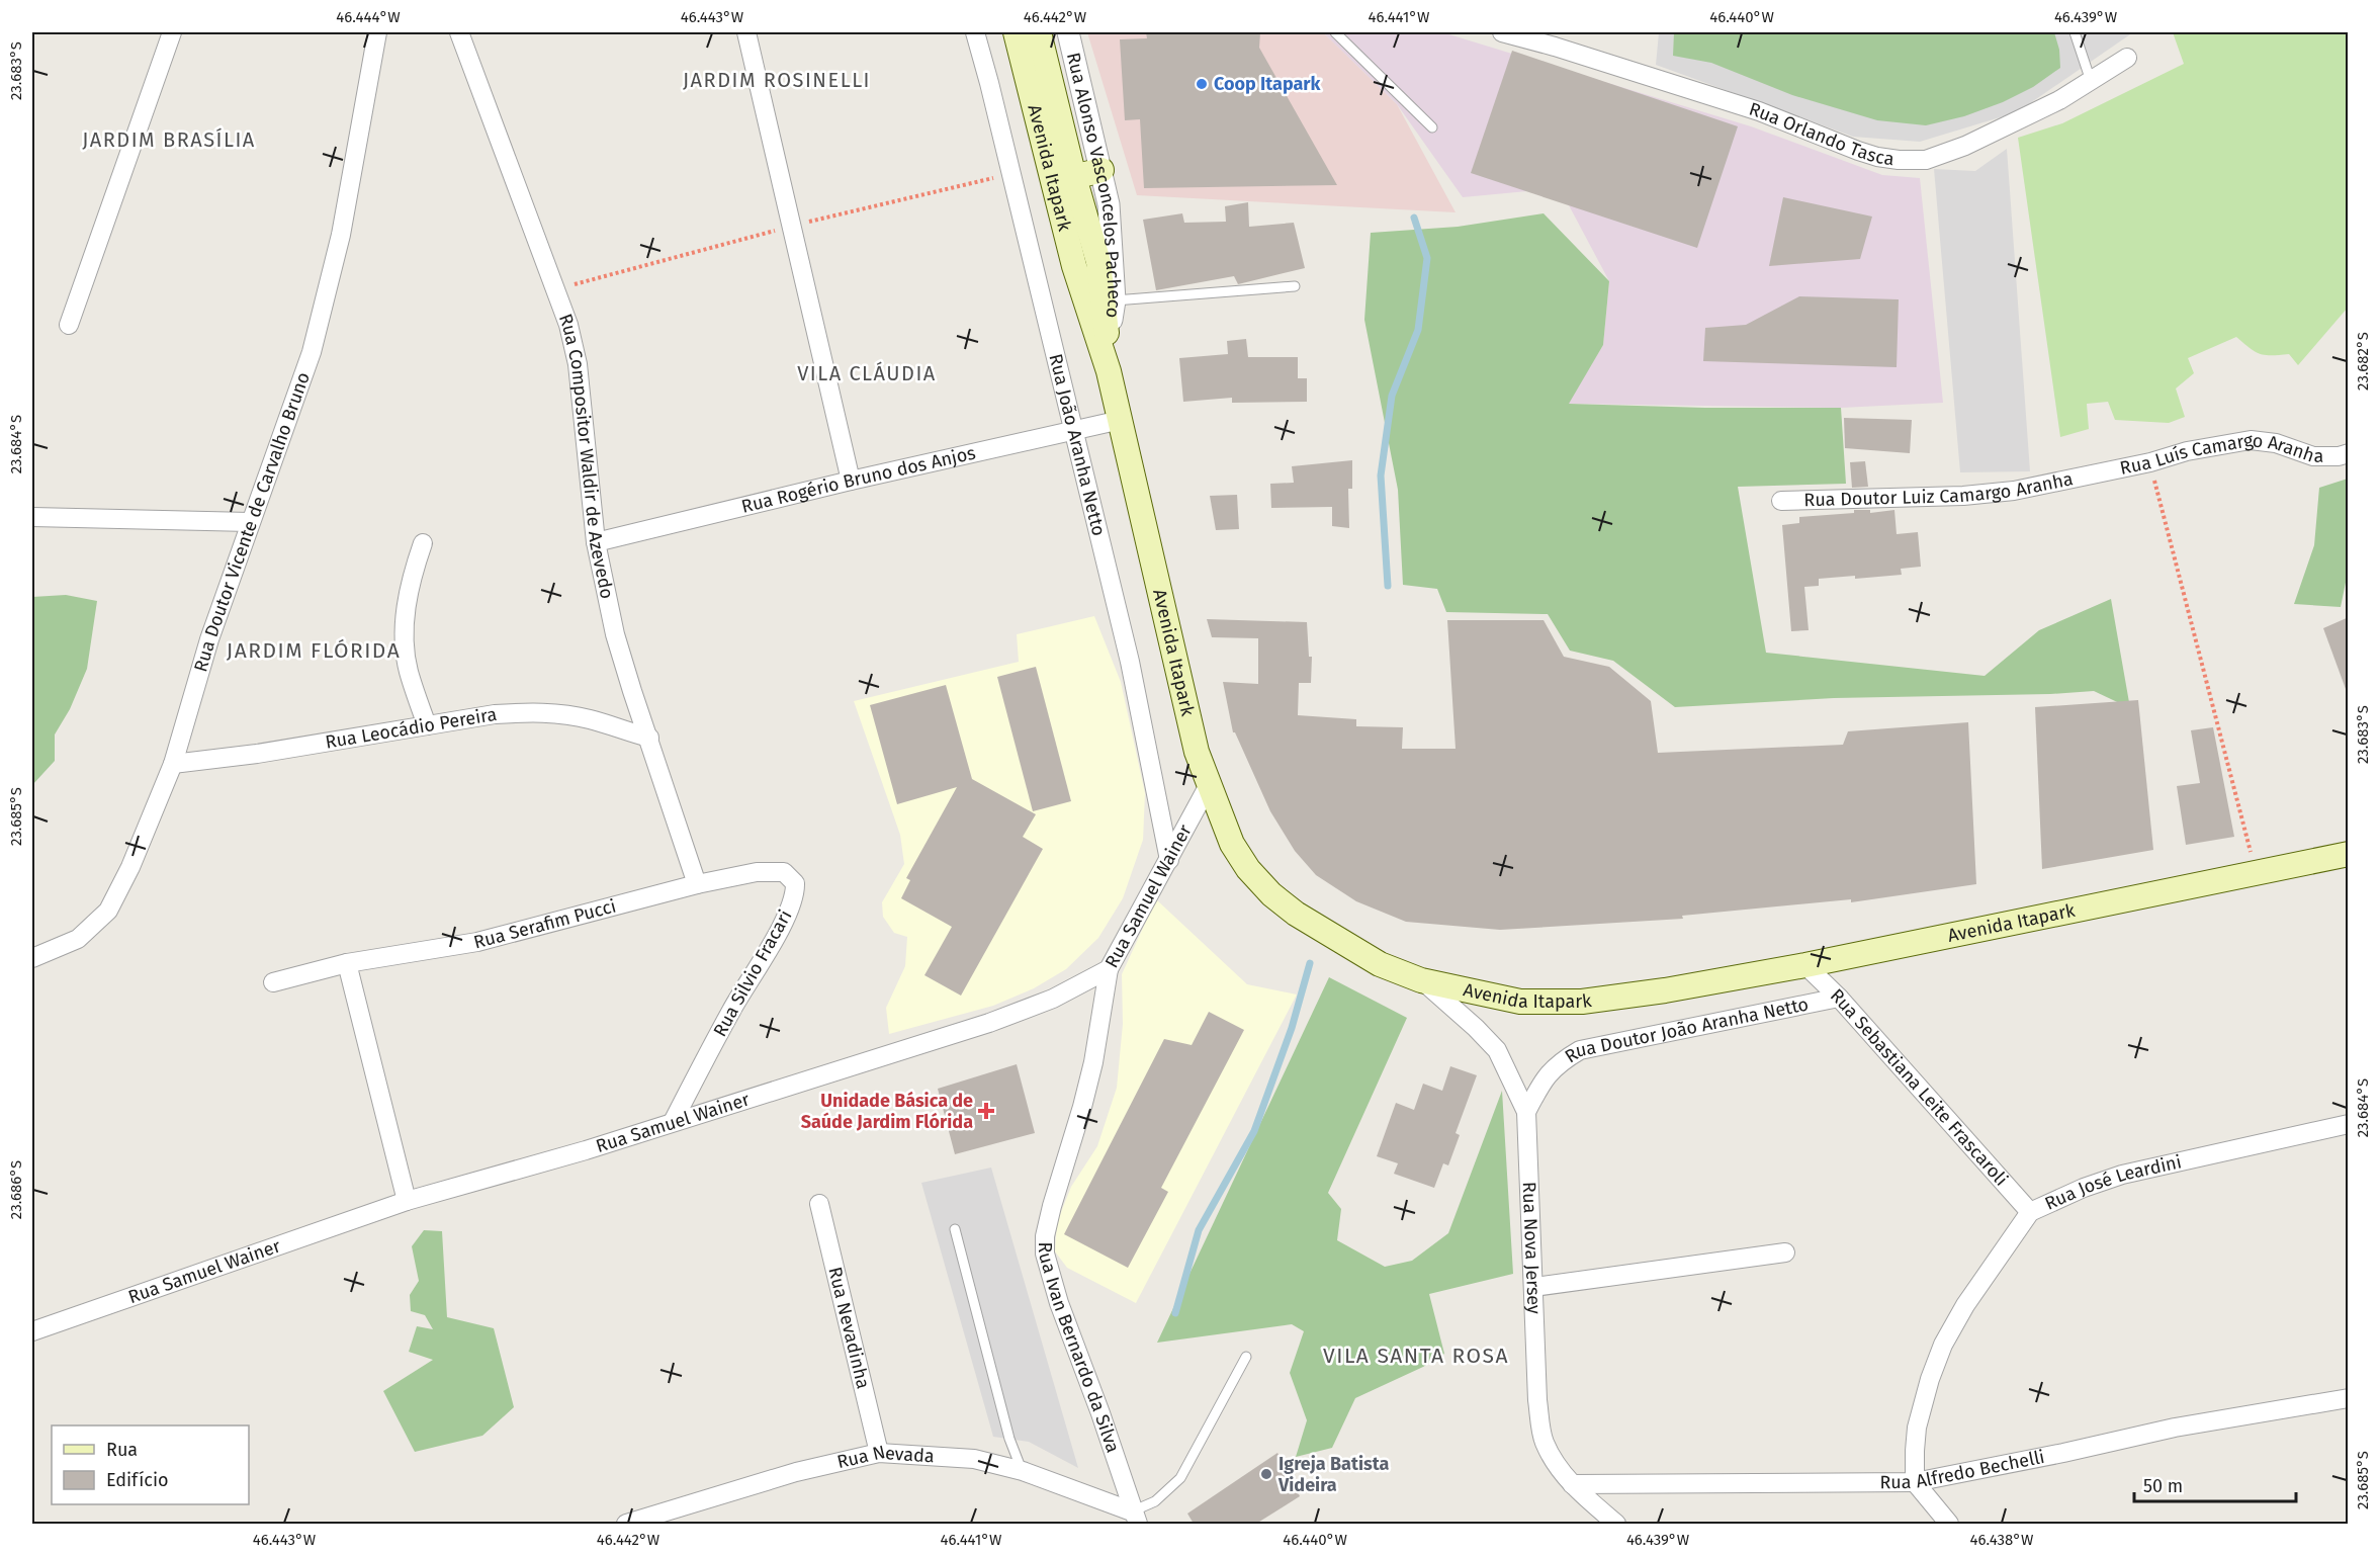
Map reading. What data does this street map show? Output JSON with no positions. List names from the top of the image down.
{
  "streets": {
    "main road": ["Avenida Itapark"],
    "street": [
      "Rua Orlando Tasca",
      "Rua Alonso Vasconcelos Pacheco",
      "Rua João Aranha Netto",
      "Rua Compositor Waldir de Azevedo",
      "Rua Luís Camargo Aranha",
      "Rua Rogério Bruno dos Anjos",
      "Rua Doutor Luiz Camargo Aranha",
      "Rua Doutor Vicente de Carvalho Bruno",
      "Rua Leocádio Pereira",
      "Rua Samuel Wainer",
      "Rua Serafim Pucci",
      "Rua Silvio Fracari",
      "Rua Doutor João Aranha Netto",
      "Rua Sebastiana Leite Frascaroli",
      "Rua José Leardini",
      "Rua Nova Jersey",
      "Rua Nevadinha",
      "Rua Ivan Bernardo da Silva",
      "Rua Nevada",
      "Rua Alfredo Bechelli"
    ]
  },
  "crossings": [
    ["Avenida Itapark", "Rua Alonso Vasconcelos Pacheco"],
    ["Avenida Itapark", "Rua Rogério Bruno dos Anjos"],
    ["Avenida Itapark", "Rua Samuel Wainer"],
    ["Avenida Itapark", "Rua Sebastiana Leite Frascaroli"],
    ["Avenida Itapark", "Rua Nova Jersey"],
    ["Rua João Aranha Netto", "Rua Rogério Bruno dos Anjos"],
    ["Rua João Aranha Netto", "Rua Samuel Wainer"],
    ["Rua Compositor Waldir de Azevedo", "Rua Rogério Bruno dos Anjos"],
    ["Rua Compositor Waldir de Azevedo", "Rua Leocádio Pereira"],
    ["Rua Compositor Waldir de Azevedo", "Rua Serafim Pucci"],
    ["Rua Compositor Waldir de Azevedo", "Rua Silvio Fracari"],
    ["Rua Luís Camargo Aranha", "Rua Doutor Luiz Camargo Aranha"],
    ["Rua Doutor Vicente de Carvalho Bruno", "Rua Leocádio Pereira"],
    ["Rua Samuel Wainer", "Rua Silvio Fracari"],
    ["Rua Samuel Wainer", "Rua Ivan Bernardo da Silva"],
    ["Rua Serafim Pucci", "Rua Silvio Fracari"],
    ["Rua Doutor João Aranha Netto", "Rua Sebastiana Leite Frascaroli"],
    ["Rua Doutor João Aranha Netto", "Rua Nova Jersey"],
    ["Rua Sebastiana Leite Frascaroli", "Rua José Leardini"],
    ["Rua José Leardini", "Rua Alfredo Bechelli"],
    ["Rua Nova Jersey", "Rua Alfredo Bechelli"],
    ["Rua Nevadinha", "Rua Nevada"],
    ["Rua Ivan Bernardo da Silva", "Rua Nevada"]
  ],
  "districts": [
    "JARDIM ROSINELLI",
    "JARDIM BRASÍLIA",
    "VILA CLÁUDIA",
    "JARDIM FLÓRIDA",
    "VILA SANTA ROSA"
  ],
  "places": {
    "other": ["Coop Itapark", "Igreja Batista Videira"],
    "health": ["Unidade Básica de Saúde Jardim Flórida"]
  },
  "legend": ["Rua", "Edifício"],
  "scale_bar": "50 m",
  "coordinates": [
    "46.444°W",
    "46.443°W",
    "46.442°W",
    "46.441°W",
    "46.440°W",
    "46.439°W",
    "23.683°S",
    "23.682°S",
    "23.684°S",
    "23.685°S",
    "23.686°S",
    "46.438°W"
  ]
}
